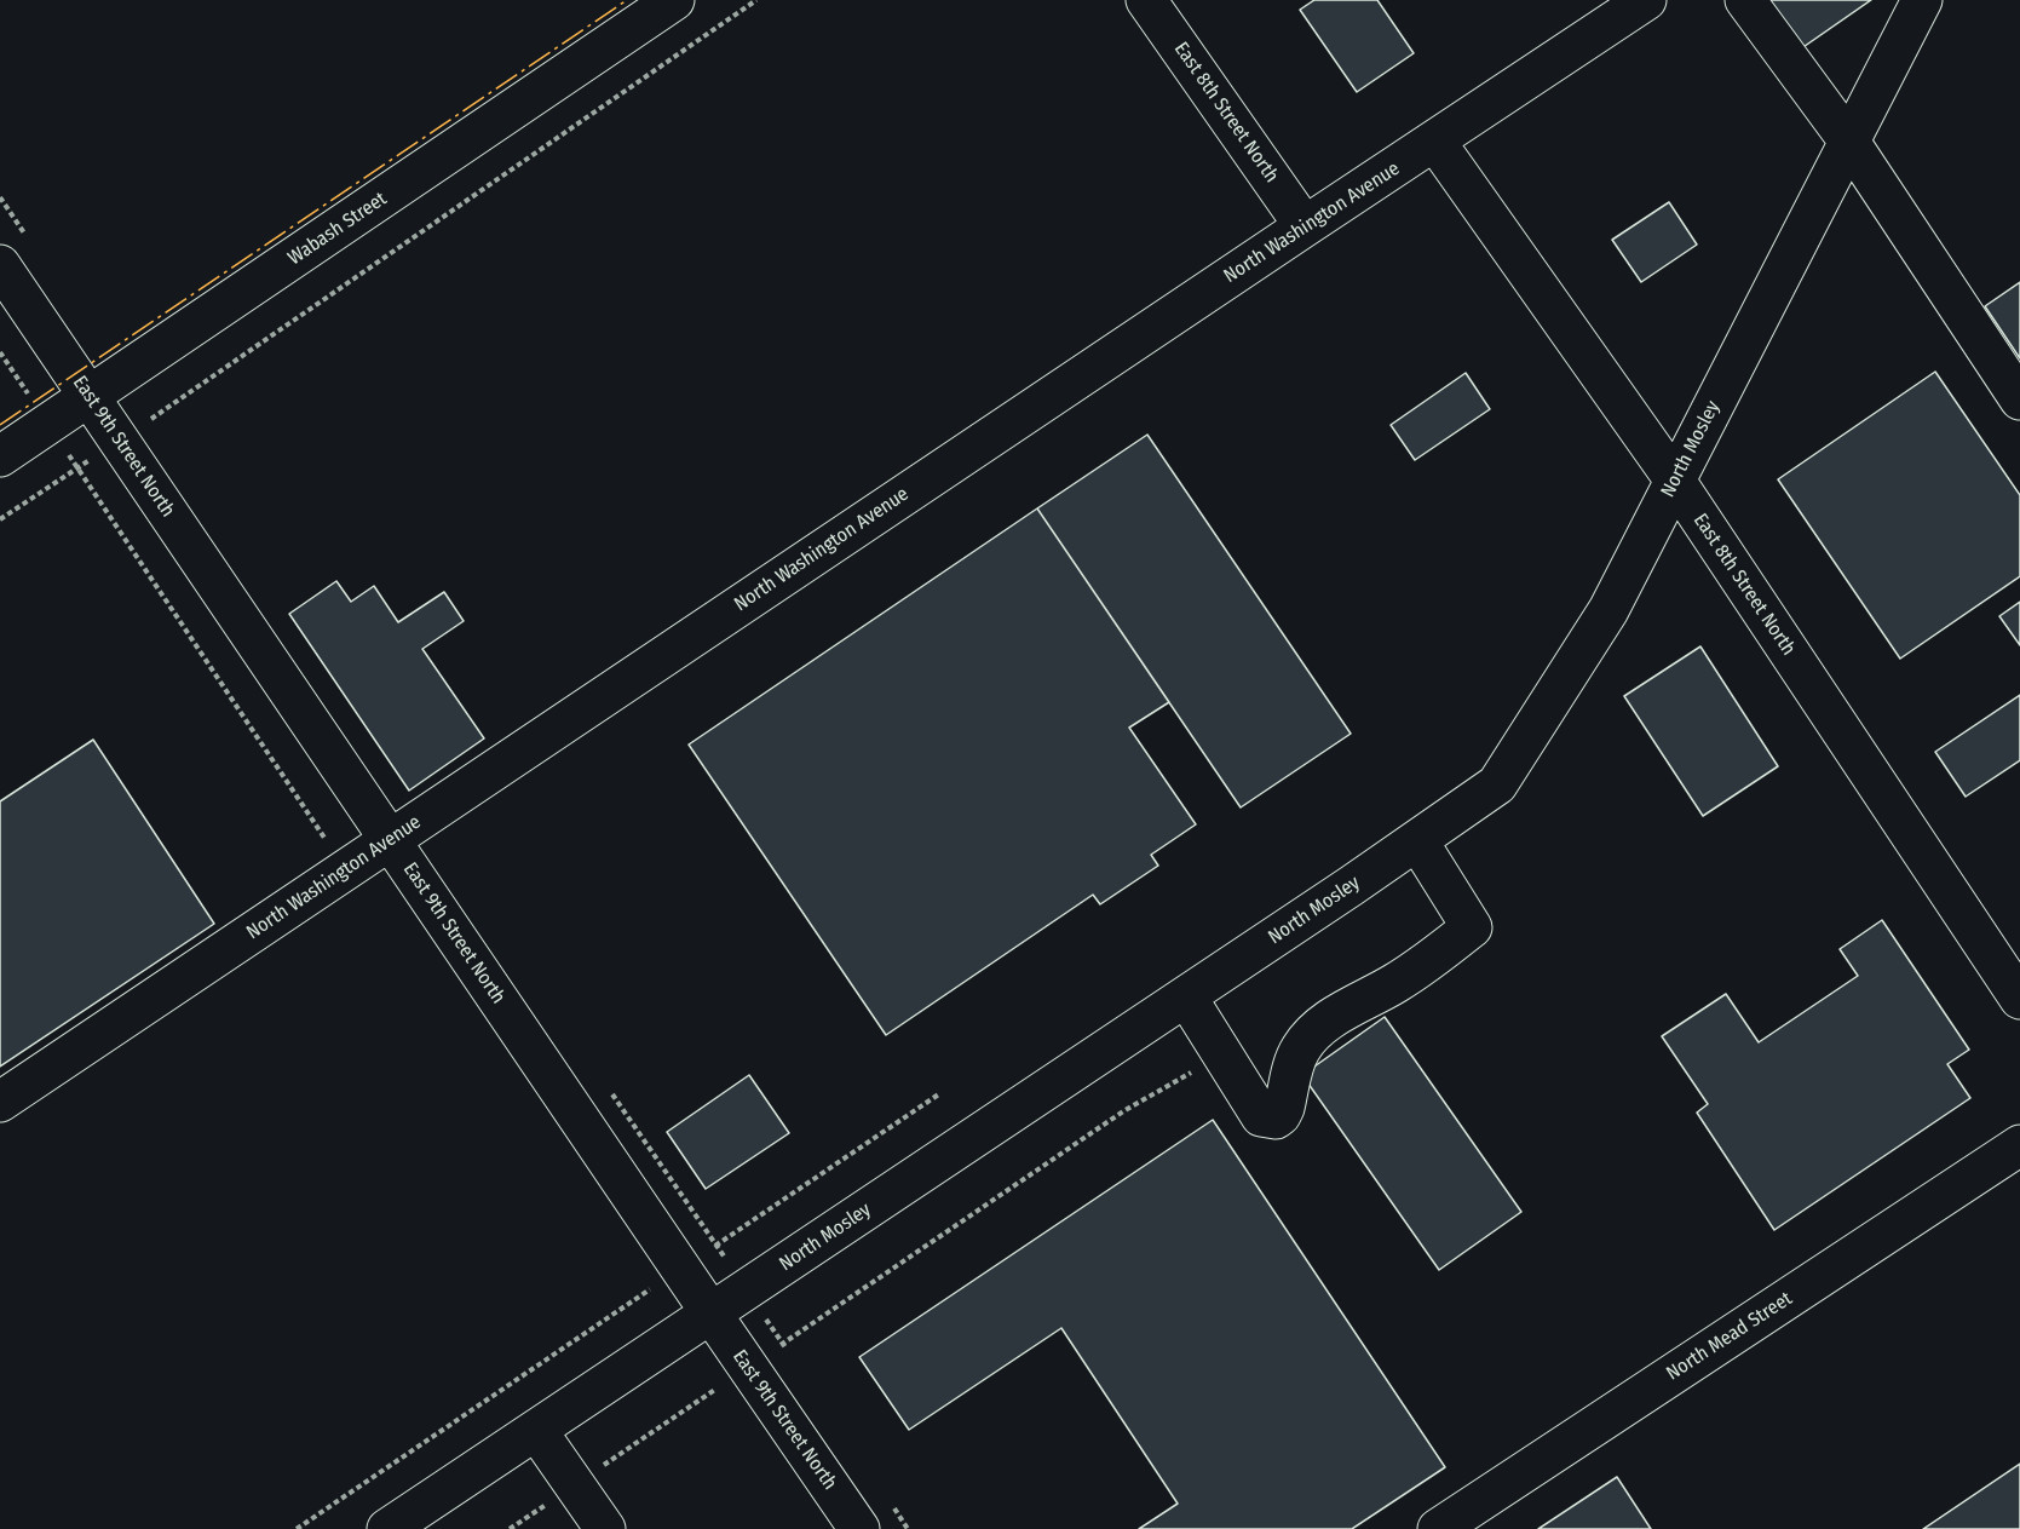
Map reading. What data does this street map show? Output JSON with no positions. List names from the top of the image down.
{
  "streets": {
    "street": [
      "East 8th Street North",
      "North Washington Avenue",
      "Wabash Street",
      "East 9th Street North",
      "North Mosley",
      "North Mead Street"
    ]
  },
  "crossings": [
    ["East 8th Street North", "North Washington Avenue"],
    ["East 8th Street North", "North Mosley"],
    ["North Washington Avenue", "East 9th Street North"],
    ["Wabash Street", "East 9th Street North"],
    ["East 9th Street North", "North Mosley"]
  ]
}
